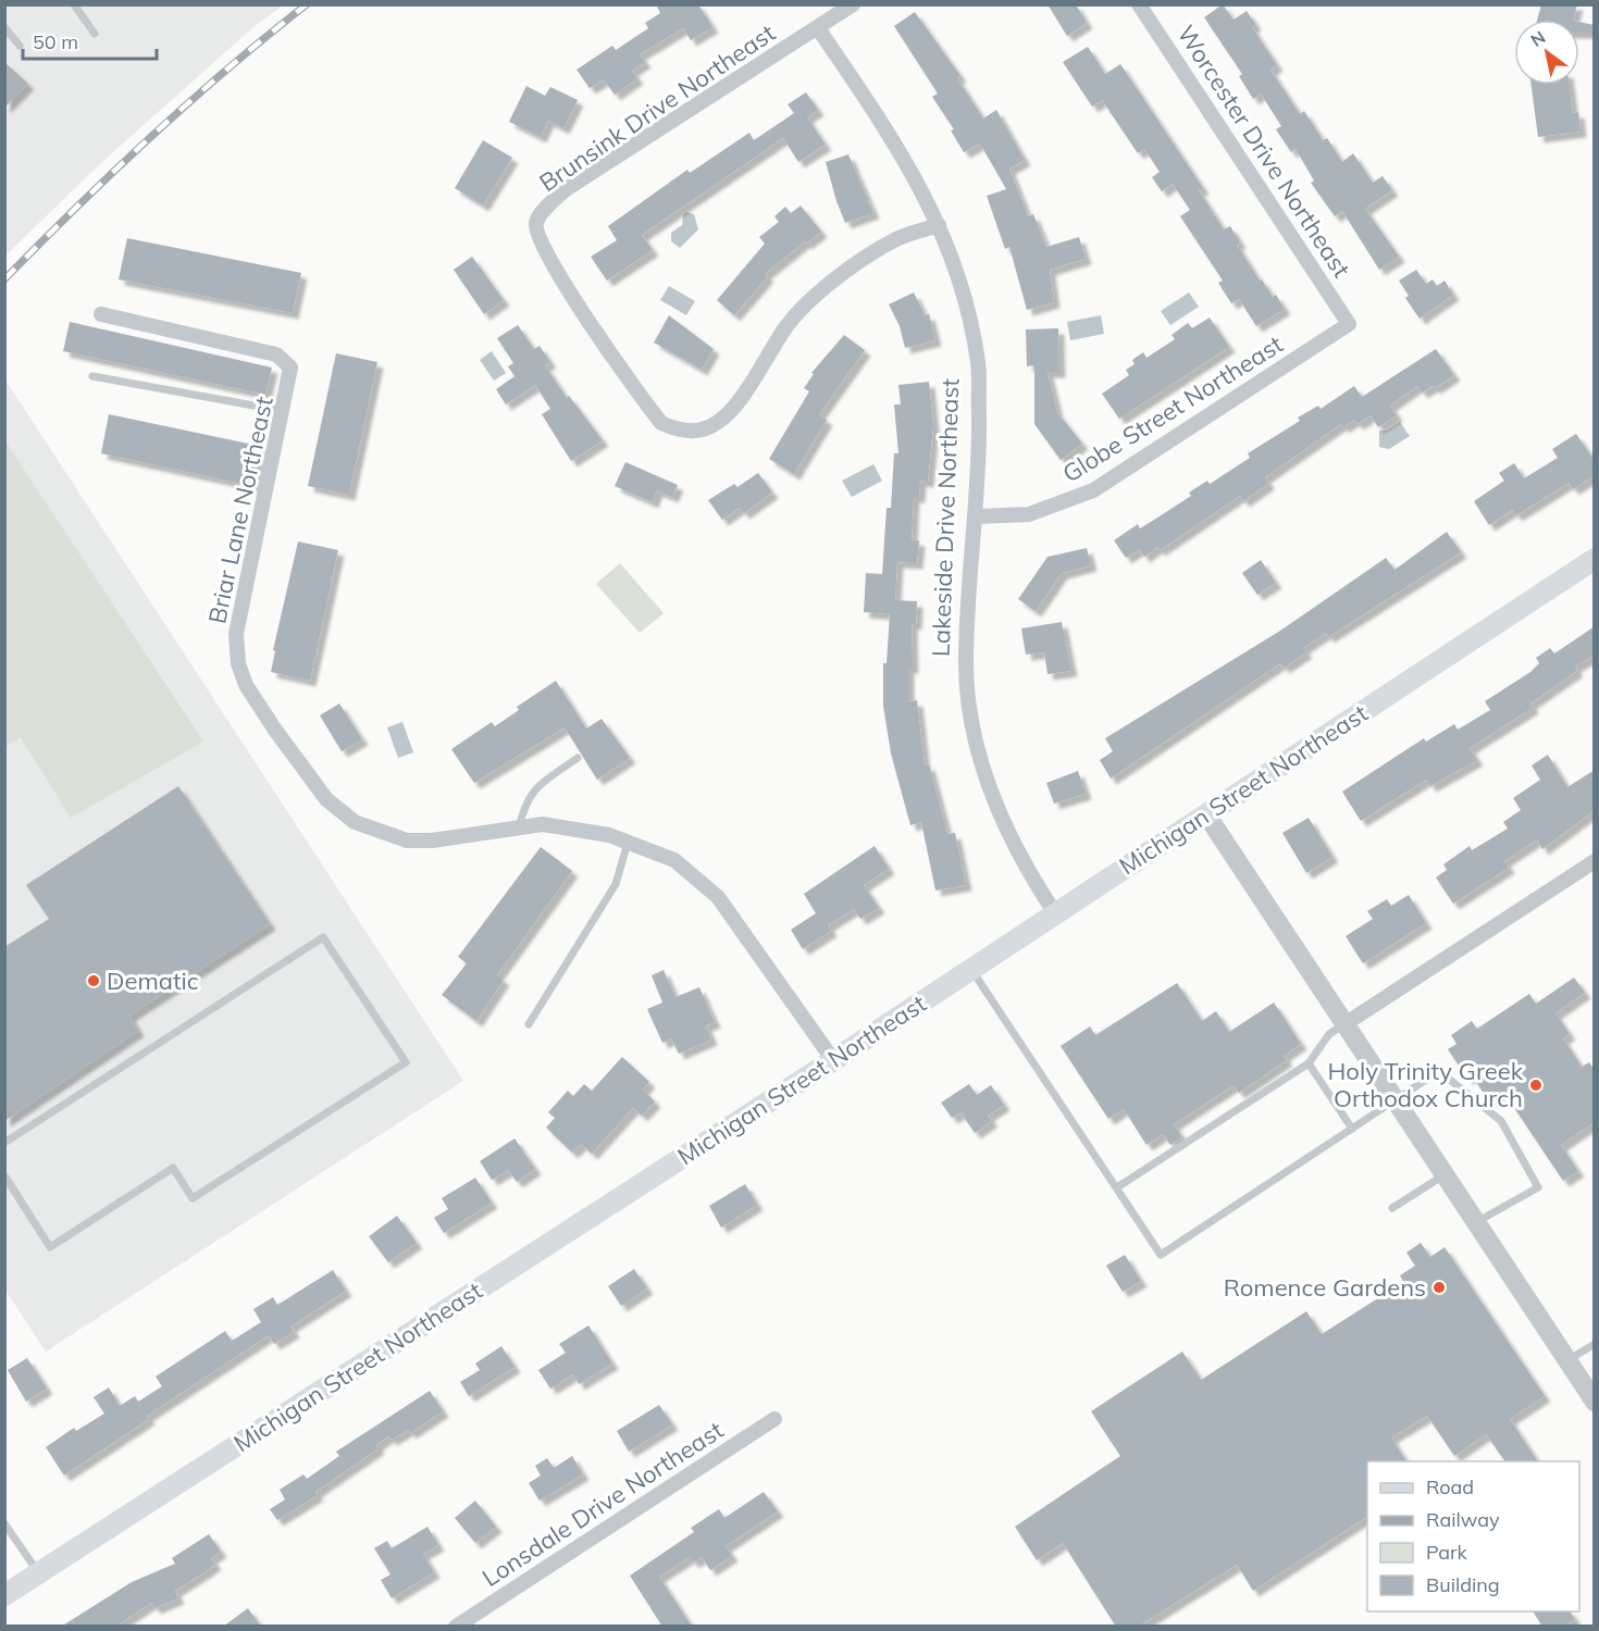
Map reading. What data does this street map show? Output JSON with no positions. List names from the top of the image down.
{
  "streets": {
    "main road": ["Michigan Street Northeast"],
    "street": [
      "Brunsink Drive Northeast",
      "Worcester Drive Northeast",
      "Globe Street Northeast",
      "Briar Lane Northeast",
      "Lakeside Drive Northeast",
      "Lonsdale Drive Northeast"
    ]
  },
  "crossings": [
    ["Brunsink Drive Northeast", "Lakeside Drive Northeast"],
    ["Worcester Drive Northeast", "Globe Street Northeast"],
    ["Globe Street Northeast", "Lakeside Drive Northeast"],
    ["Briar Lane Northeast", "Michigan Street Northeast"],
    ["Lakeside Drive Northeast", "Michigan Street Northeast"]
  ],
  "places": ["Dematic", "Holy Trinity Greek Orthodox Church", "Romence Gardens"],
  "legend": [
    "Road",
    "Railway",
    "Park",
    "Building"
  ],
  "scale_bar": "50 m",
  "north": "top left"
}
